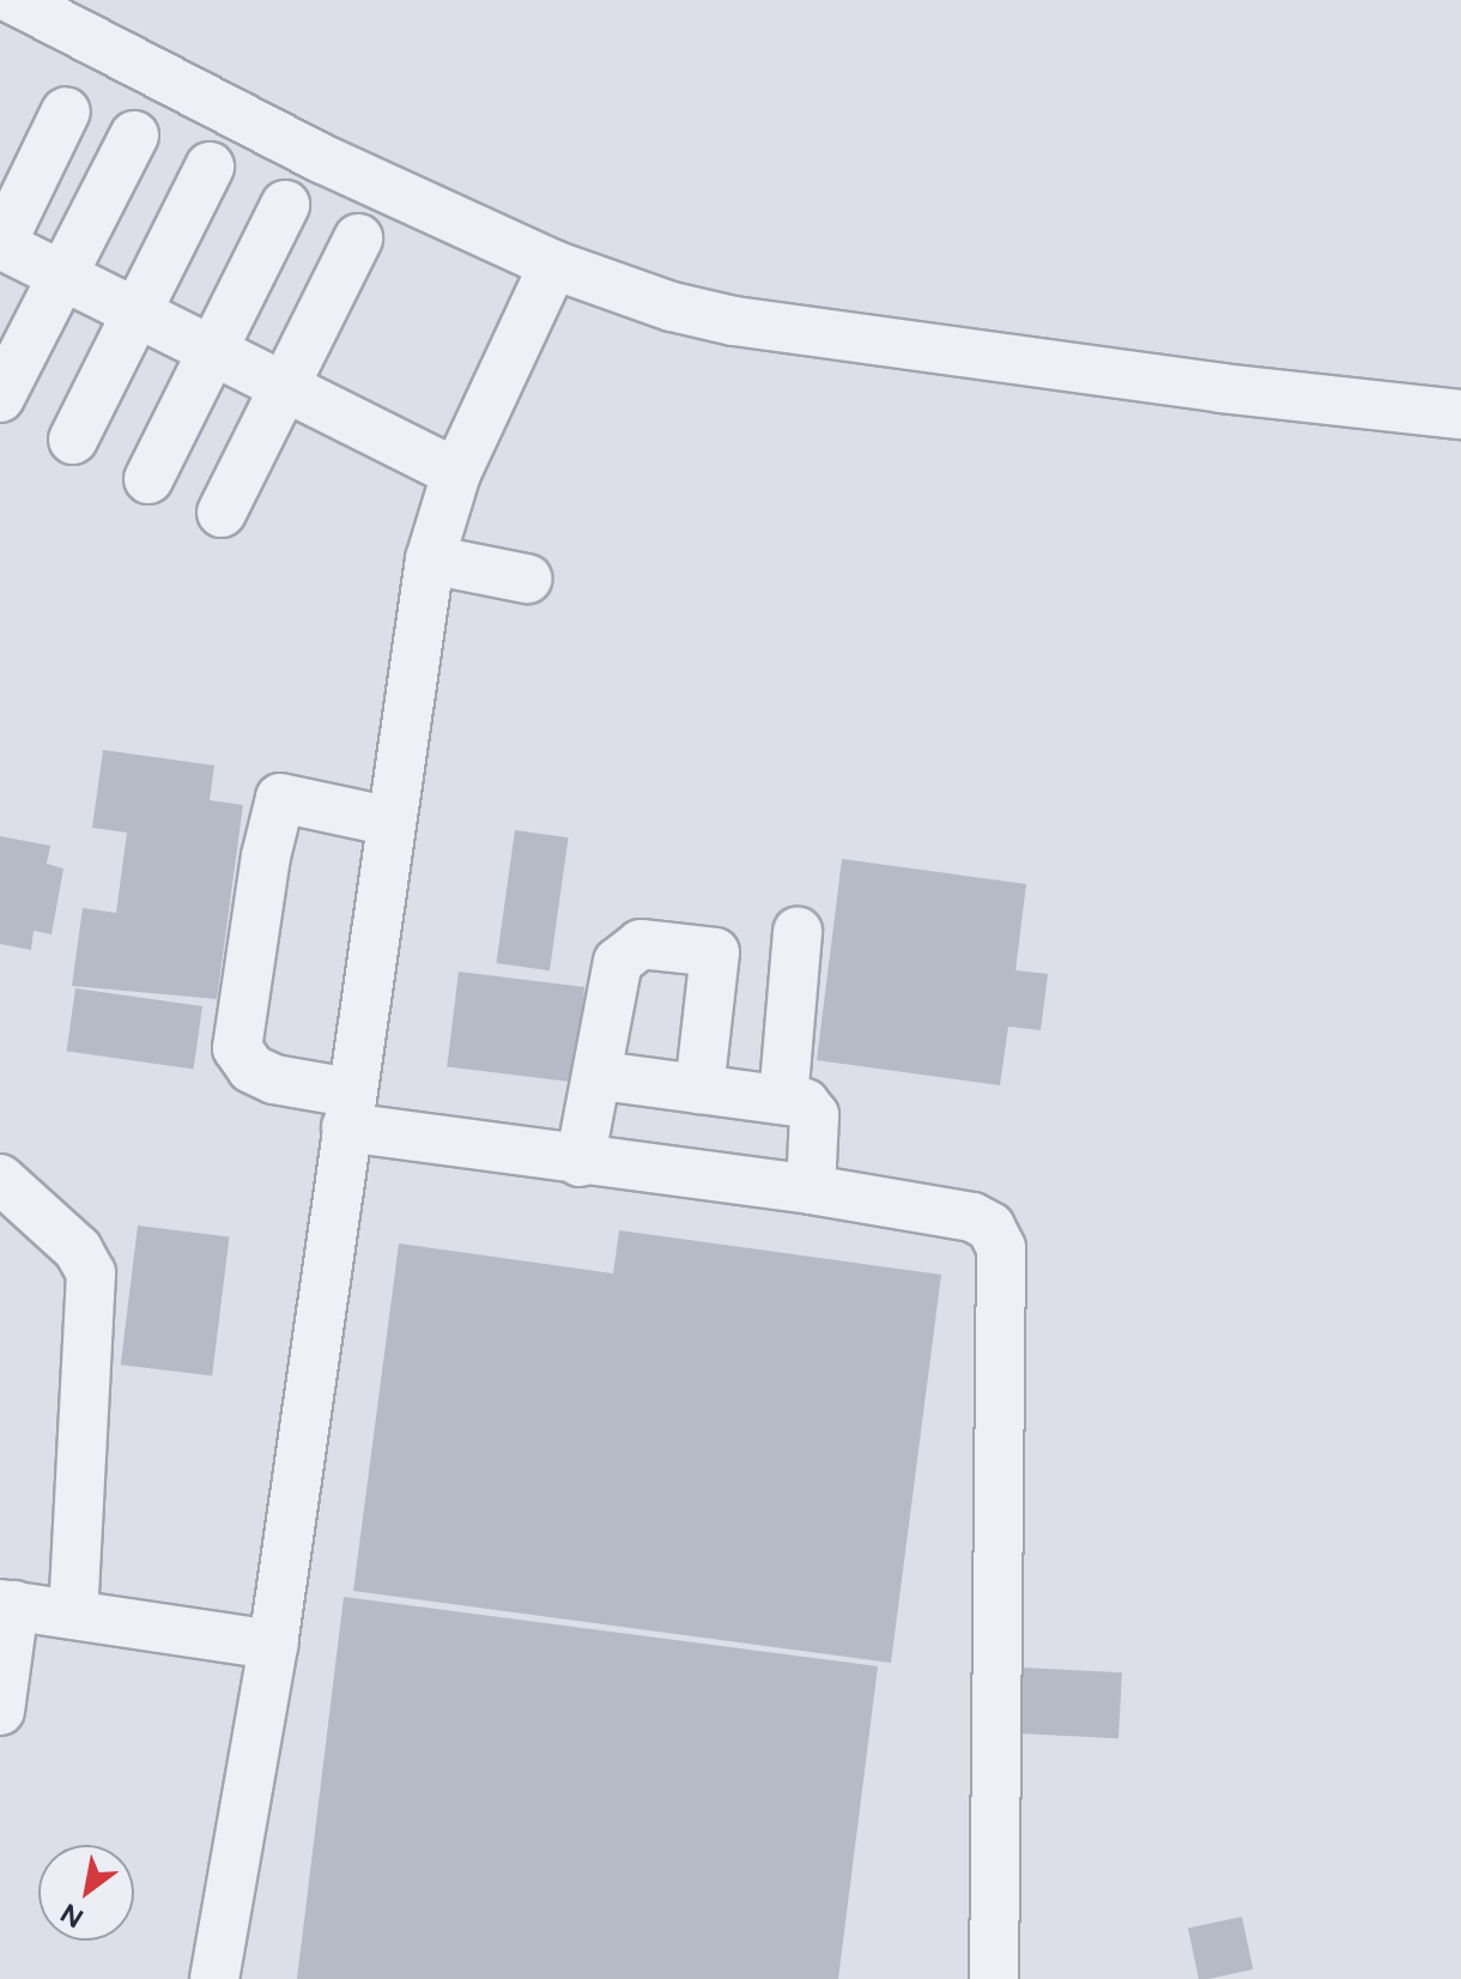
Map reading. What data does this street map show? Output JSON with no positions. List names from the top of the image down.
{
  "north": "bottom left"
}
